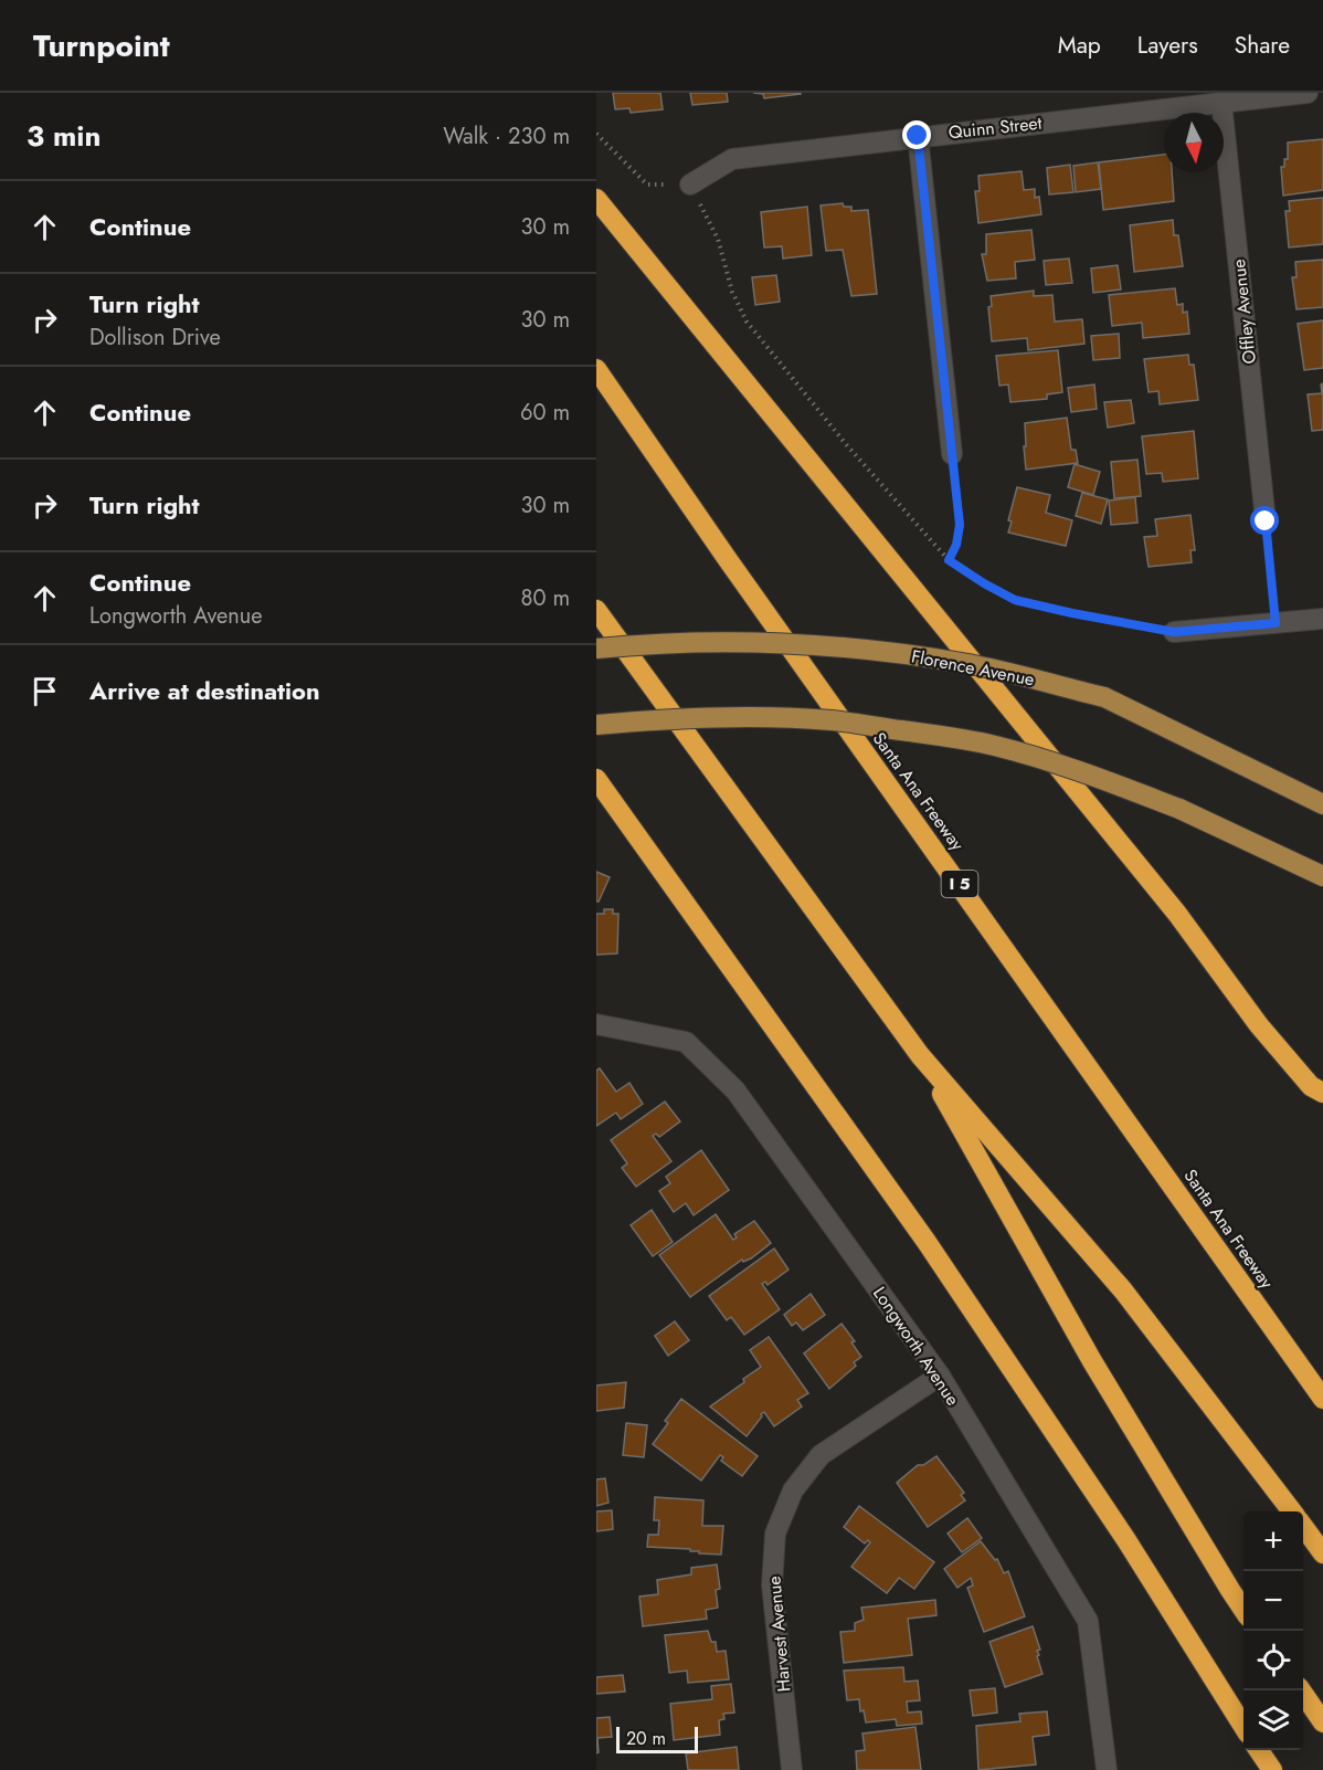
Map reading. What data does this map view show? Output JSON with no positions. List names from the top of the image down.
{
  "streets": {
    "highway": ["Santa Ana Freeway", "I 5"],
    "main road": ["Florence Avenue"],
    "street": [
      "Quinn Street",
      "Offley Avenue",
      "Longworth Avenue",
      "Harvest Avenue"
    ]
  },
  "crossings": [
    ["Quinn Street", "Offley Avenue"],
    ["Longworth Avenue", "Harvest Avenue"]
  ],
  "scale_bar": "20 m",
  "north": "bottom",
  "page": {
    "header": "Turnpoint",
    "nav": ["Map", "Layers", "Share"],
    "heading": ["3 min", "Walk · 230 m"],
    "list": [
      ["Continue", "30 m"],
      ["Turn right", "Dollison Drive", "30 m"],
      ["Continue", "60 m"],
      ["Turn right", "30 m"],
      ["Continue", "Longworth Avenue", "80 m"],
      "Arrive at destination"
    ],
    "map_buttons": ["+", "−"],
    "scale": "20 m"
  }
}
